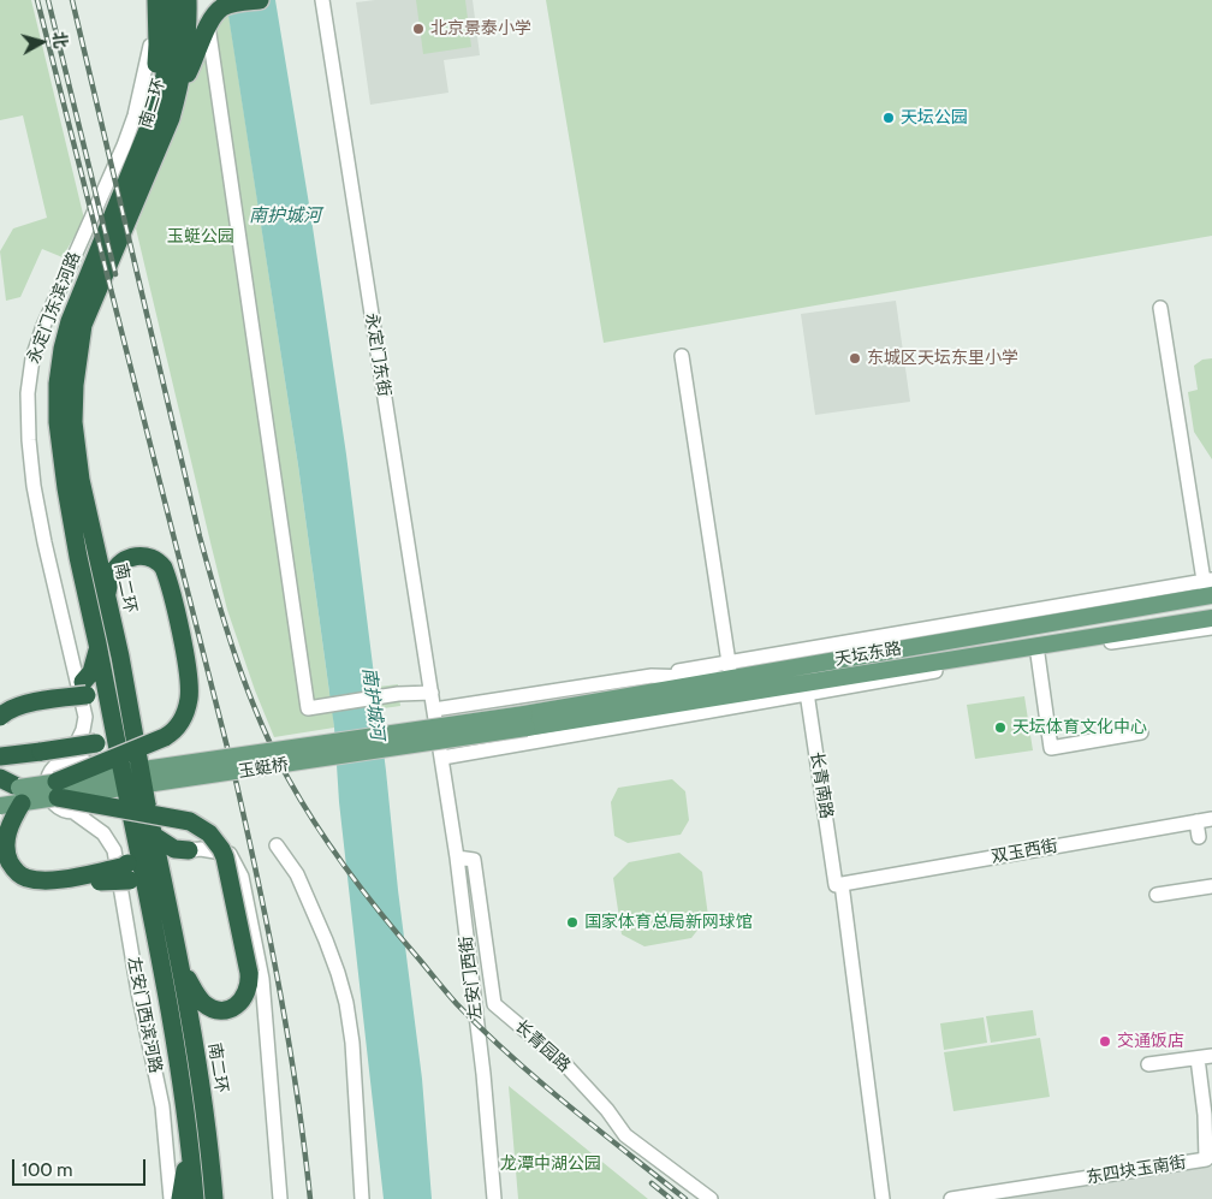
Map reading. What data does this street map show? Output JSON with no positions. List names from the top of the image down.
{
  "streets": {
    "highway": ["南二环"],
    "main road": ["天坛东路", "玉蜓桥"],
    "street": [
      "永定门东滨河路",
      "永定门东街",
      "长青南路",
      "双玉西街",
      "左安门西街",
      "左安门西滨河路",
      "长青园路",
      "东四块玉南街"
    ]
  },
  "crossings": [
    ["永定门东街", "左安门西街"],
    ["天坛东路", "玉蜓桥"],
    ["天坛东路", "长青南路"],
    ["玉蜓桥", "左安门西滨河路"],
    ["长青南路", "双玉西街"],
    ["左安门西街", "长青园路"]
  ],
  "water": ["南护城河"],
  "parks": ["玉蜓公园", "龙潭中湖公园"],
  "places": [
    "北京景泰小学",
    "天坛公园",
    "东城区天坛东里小学",
    "天坛体育文化中心",
    "国家体育总局新网球馆",
    "交通饭店"
  ],
  "scale_bar": "100 m",
  "north": "right"
}
